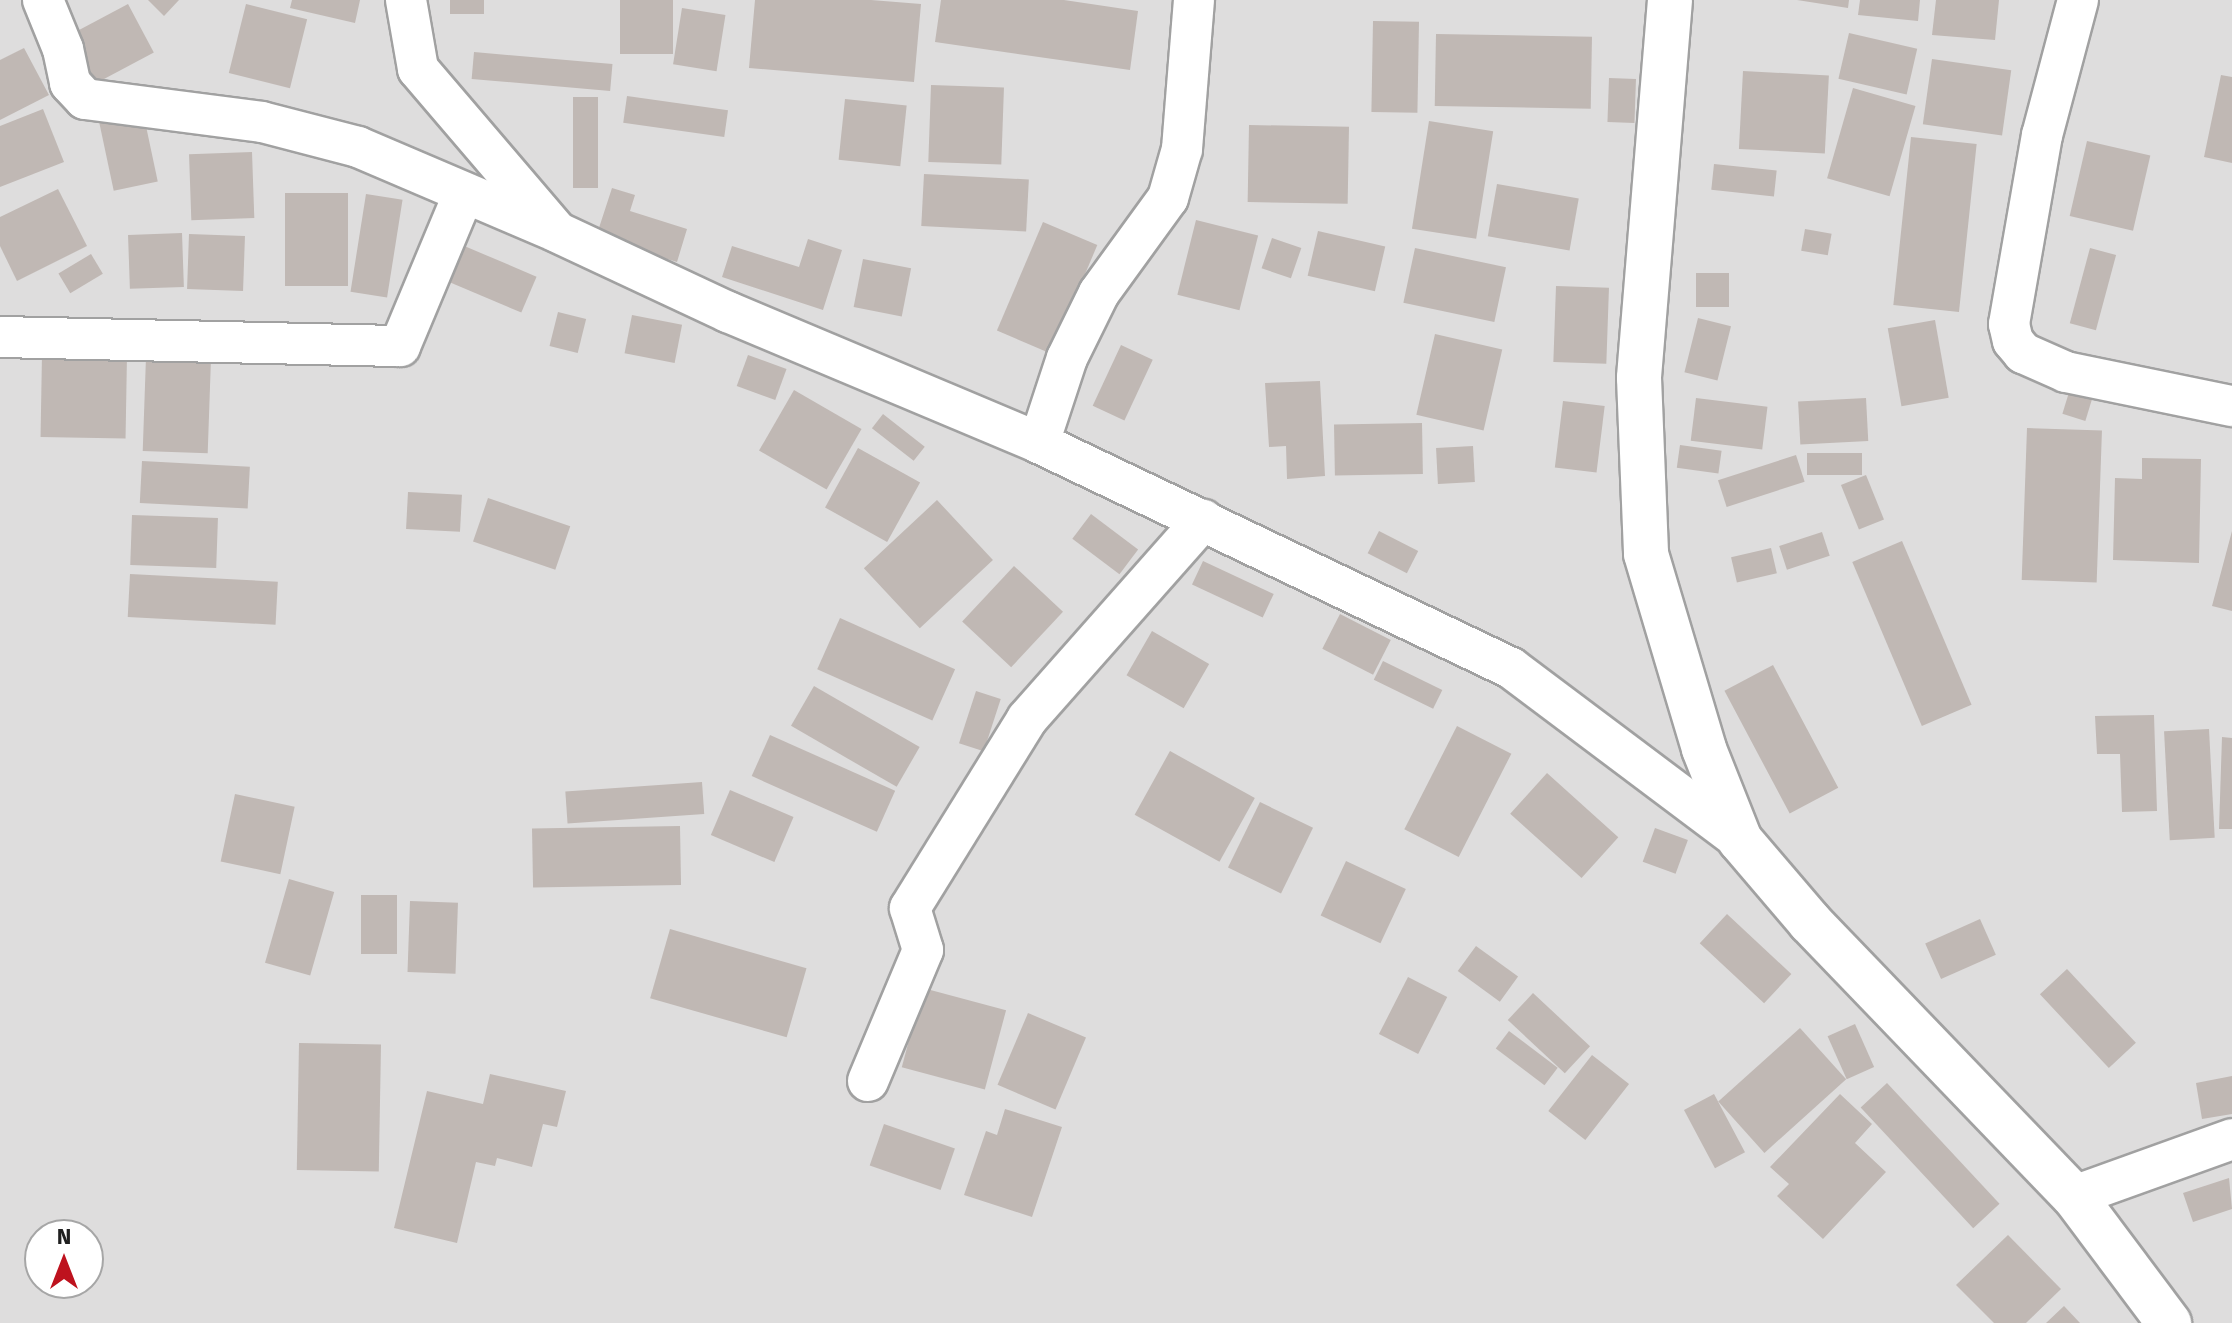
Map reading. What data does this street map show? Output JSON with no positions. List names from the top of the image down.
{
  "north": "top"
}
